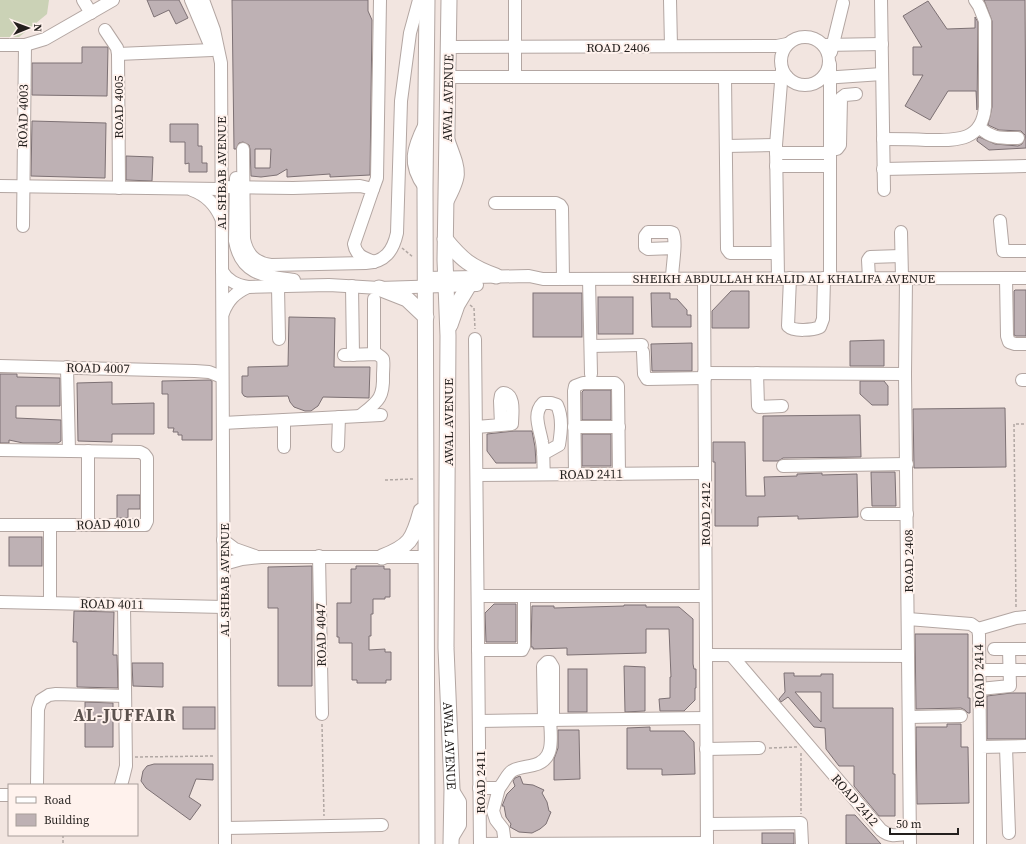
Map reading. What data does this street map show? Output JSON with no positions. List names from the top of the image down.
{
  "streets": {
    "main road": ["AWAL AVENUE"],
    "street": [
      "ROAD 2406",
      "ROAD 4005",
      "ROAD 4003",
      "AL SHBAB AVENUE",
      "SHEIKH ABDULLAH KHALID AL KHALIFA AVENUE",
      "ROAD 4007",
      "ROAD 2411",
      "ROAD 2412",
      "ROAD 4010",
      "ROAD 2408",
      "ROAD 4011",
      "ROAD 4047",
      "ROAD 2414"
    ]
  },
  "crossings": [
    ["ROAD 2406", "AWAL AVENUE"],
    ["AWAL AVENUE", "SHEIKH ABDULLAH KHALID AL KHALIFA AVENUE"],
    ["AL SHBAB AVENUE", "ROAD 4007"],
    ["AL SHBAB AVENUE", "ROAD 4011"],
    ["SHEIKH ABDULLAH KHALID AL KHALIFA AVENUE", "ROAD 2412"],
    ["SHEIKH ABDULLAH KHALID AL KHALIFA AVENUE", "ROAD 2408"],
    ["ROAD 2411", "ROAD 2412"],
    ["ROAD 2412", "ROAD 2408"],
    ["ROAD 2408", "ROAD 2414"]
  ],
  "districts": ["AL-JUFFAIR"],
  "legend": ["Road", "Building"],
  "scale_bar": "50 m",
  "north": "right"
}
